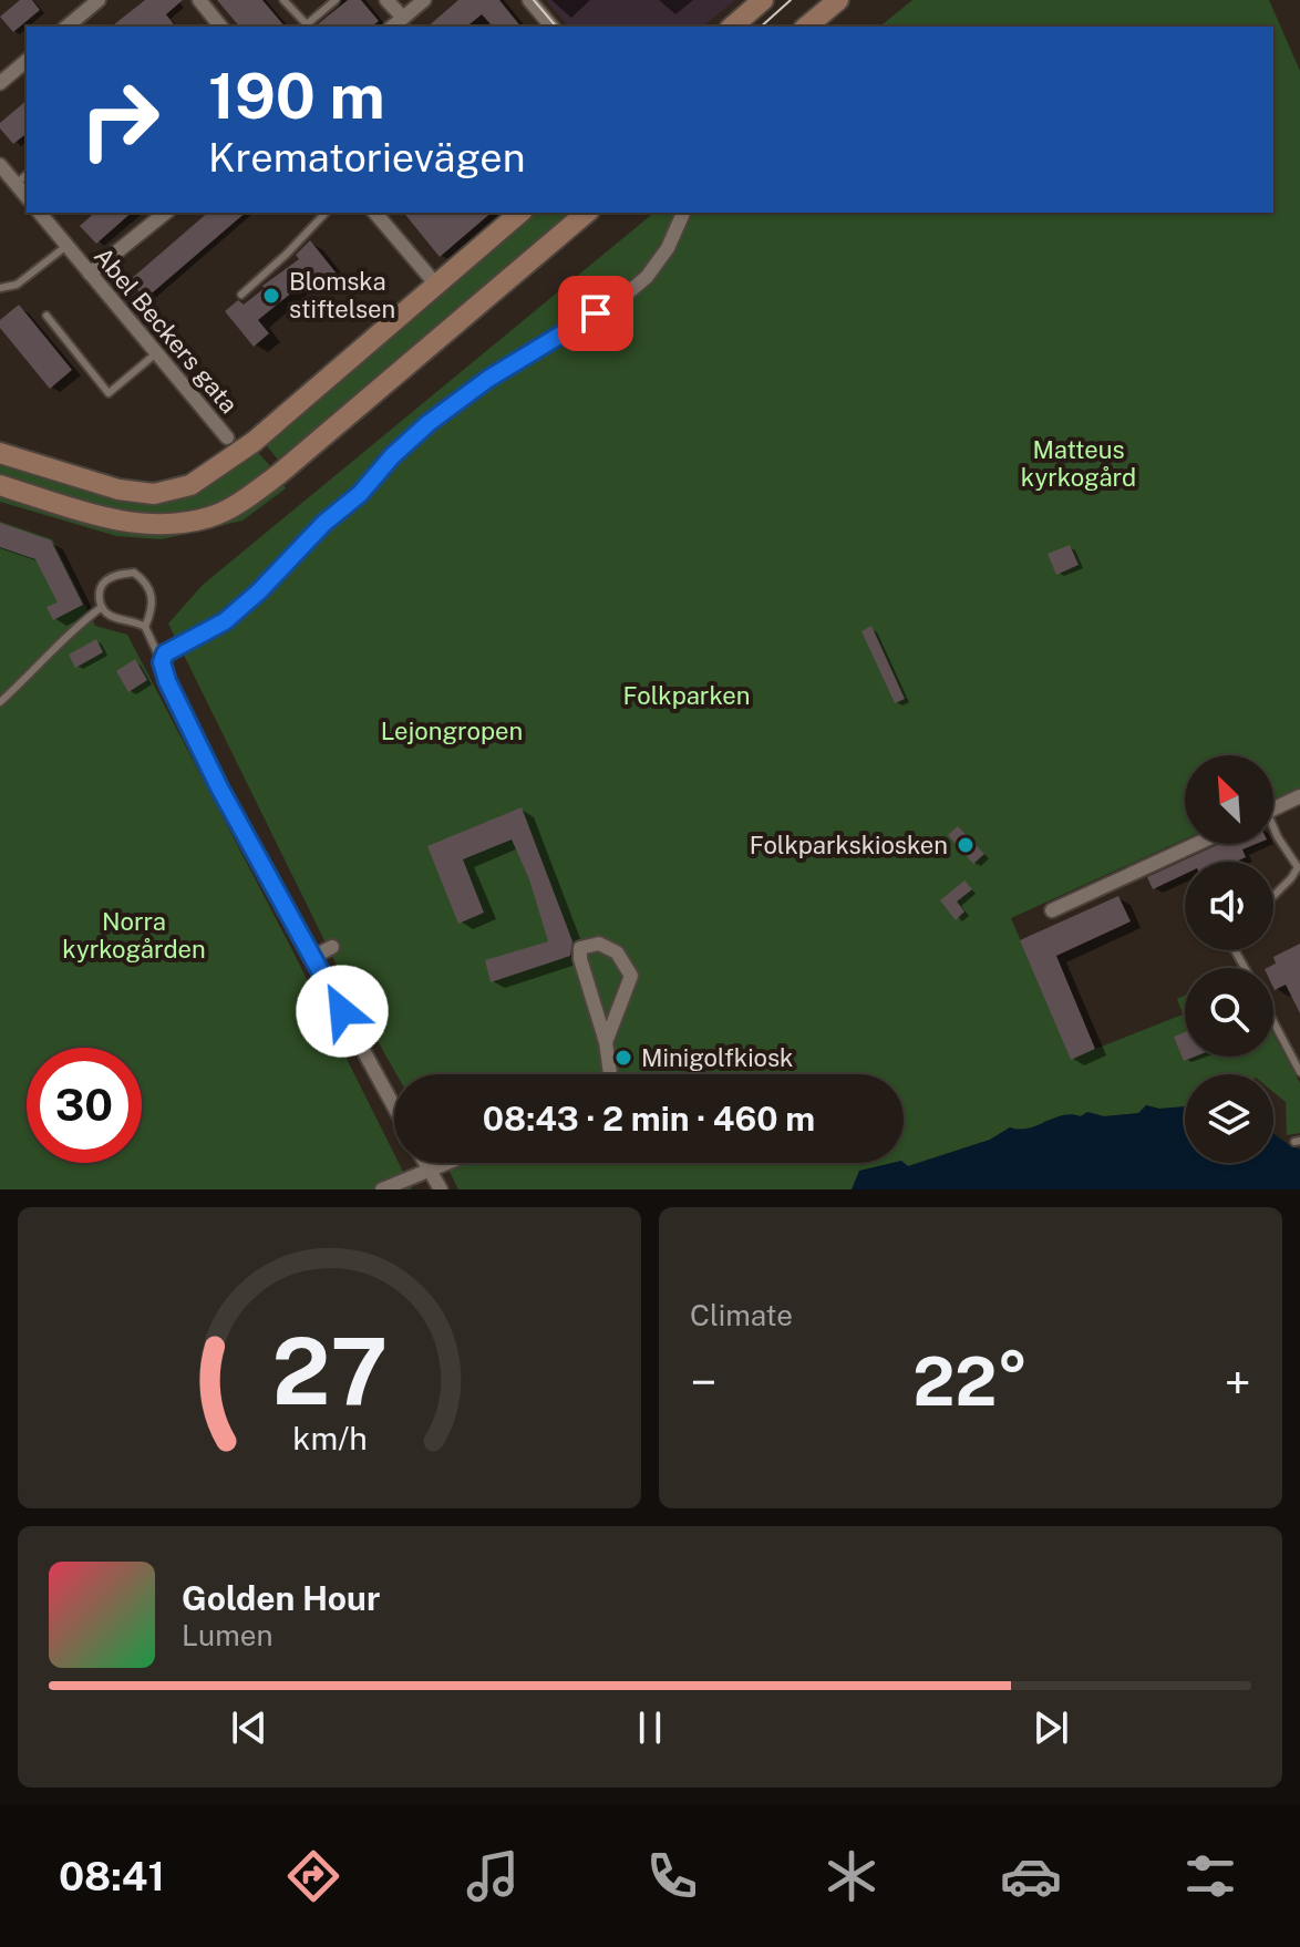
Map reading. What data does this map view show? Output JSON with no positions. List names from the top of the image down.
{
  "streets": {
    "street": ["Abel Beckers gata"]
  },
  "parks": [
    "Matteus kyrkogård",
    "Folkparken",
    "Lejongropen",
    "Norra kyrkogården"
  ],
  "places": ["Blomska stiftelsen", "Folkparkskiosken", "Minigolfkiosk"],
  "north": "top left",
  "page": {
    "turn": ["190 m", "Krematorievägen"],
    "limit": "30",
    "trip": "08:43 · 2 min · 460 m",
    "tile": "Climate",
    "heat": ["−", "22°", "+"],
    "song": ["Golden Hour", "Lumen"],
    "tabs": "08:41",
    "gauge": ["27", "km/h"]
  }
}
